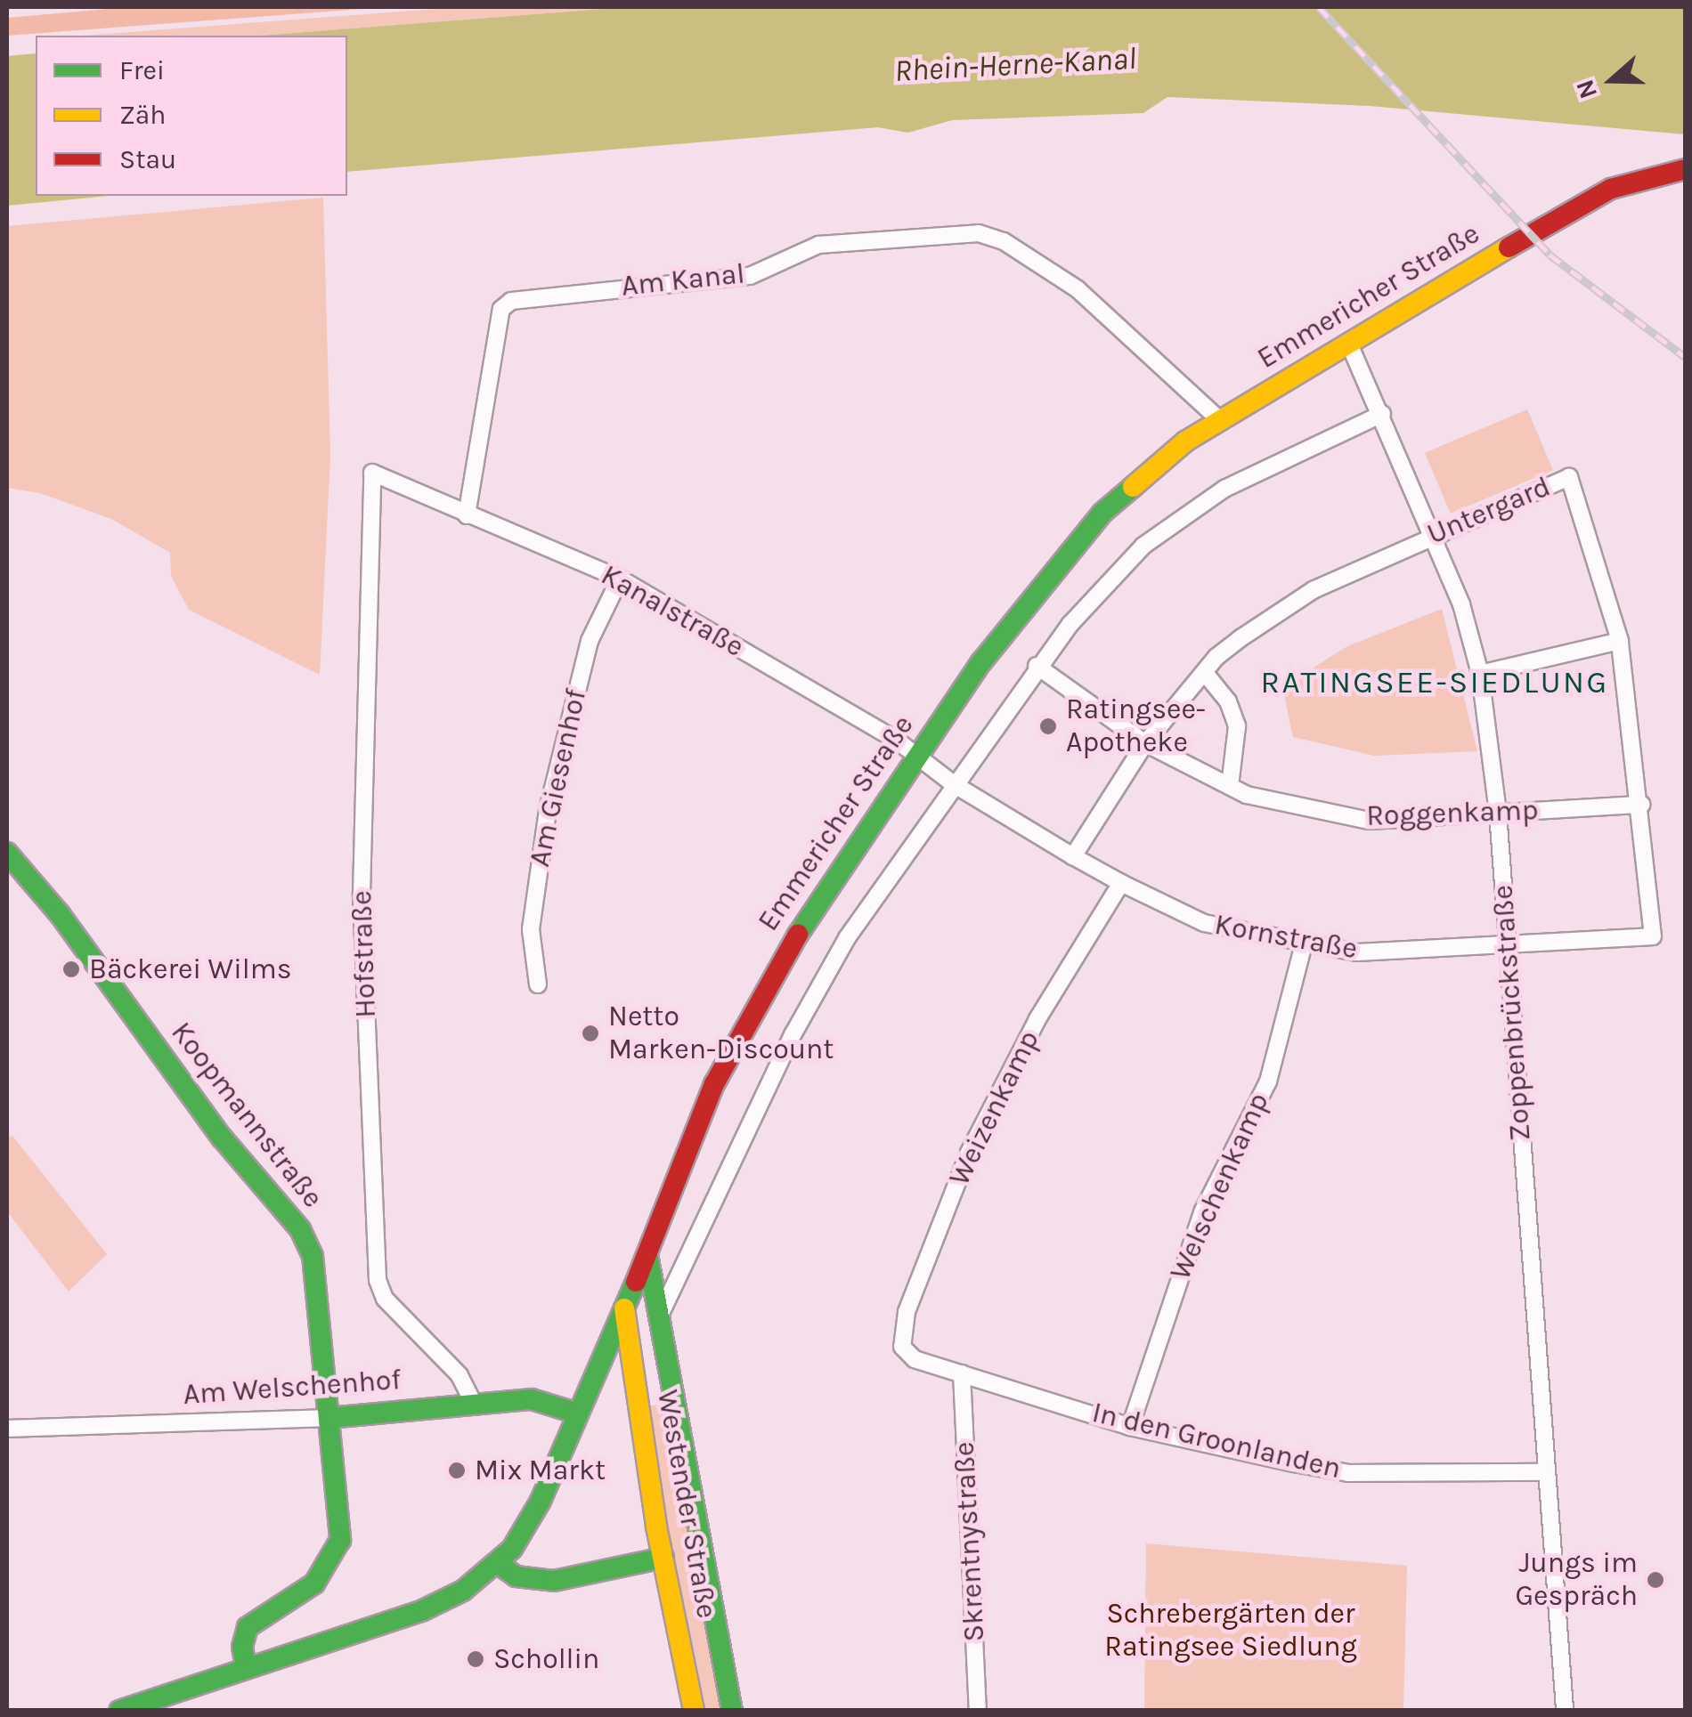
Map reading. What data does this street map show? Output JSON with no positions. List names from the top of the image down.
{
  "streets": {
    "main road": [
      "Emmericher Straße",
      "Koopmannstraße",
      "Am Welschenhof",
      "Westender Straße"
    ],
    "street": [
      "Am Kanal",
      "Untergard",
      "Kanalstraße",
      "Am Giesenhof",
      "Roggenkamp",
      "Kornstraße",
      "Hofstraße",
      "Zoppenbrückstraße",
      "Weizenkamp",
      "Welschenkamp",
      "In den Groonlanden",
      "Skrentnystraße"
    ]
  },
  "crossings": [
    ["Am Kanal", "Emmericher Straße"],
    ["Am Kanal", "Kanalstraße"],
    ["Emmericher Straße", "Kanalstraße"],
    ["Emmericher Straße", "Zoppenbrückstraße"],
    ["Emmericher Straße", "Koopmannstraße"],
    ["Emmericher Straße", "Am Welschenhof"],
    ["Emmericher Straße", "Westender Straße"],
    ["Untergard", "Roggenkamp"],
    ["Untergard", "Kornstraße"],
    ["Untergard", "Zoppenbrückstraße"],
    ["Kanalstraße", "Am Giesenhof"],
    ["Kanalstraße", "Kornstraße"],
    ["Kanalstraße", "Hofstraße"],
    ["Roggenkamp", "Zoppenbrückstraße"],
    ["Kornstraße", "Zoppenbrückstraße"],
    ["Kornstraße", "Weizenkamp"],
    ["Kornstraße", "Welschenkamp"],
    ["Hofstraße", "Am Welschenhof"],
    ["Zoppenbrückstraße", "In den Groonlanden"],
    ["Weizenkamp", "In den Groonlanden"],
    ["Koopmannstraße", "Am Welschenhof"],
    ["Welschenkamp", "In den Groonlanden"],
    ["In den Groonlanden", "Skrentnystraße"]
  ],
  "districts": ["RATINGSEE-SIEDLUNG"],
  "water": ["Rhein-Herne-Kanal"],
  "parks": ["Schrebergärten der Ratingsee Siedlung"],
  "places": [
    "Ratingsee- Apotheke",
    "Bäckerei Wilms",
    "Netto Marken-Discount",
    "Mix Markt",
    "Jungs im Gespräch",
    "Schollin"
  ],
  "legend": ["Frei", "Zäh", "Stau"],
  "north": "left"
}
